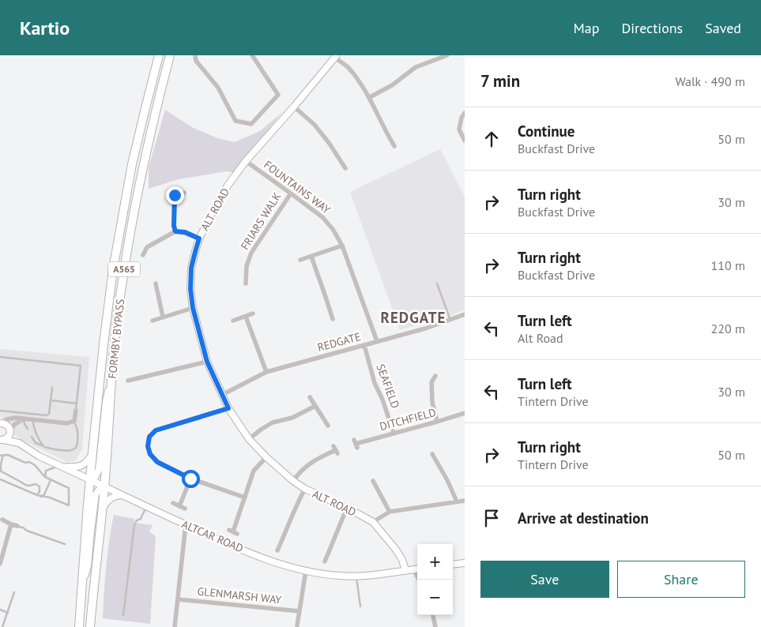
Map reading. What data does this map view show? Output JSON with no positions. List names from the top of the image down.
{
  "streets": {
    "highway": ["A565", "FORMBY BYPASS"],
    "main road": ["ALT ROAD", "ALTCAR ROAD"],
    "street": [
      "FOUNTAINS WAY",
      "FRIARS WALK",
      "REDGATE",
      "SEAFIELD",
      "DITCHFIELD",
      "GLENMARSH WAY"
    ]
  },
  "crossings": [
    ["FOUNTAINS WAY", "ALT ROAD"],
    ["FOUNTAINS WAY", "FRIARS WALK"],
    ["FOUNTAINS WAY", "REDGATE"],
    ["ALT ROAD", "REDGATE"],
    ["ALT ROAD", "ALTCAR ROAD"],
    ["FORMBY BYPASS", "ALTCAR ROAD"],
    ["REDGATE", "SEAFIELD"],
    ["SEAFIELD", "DITCHFIELD"]
  ],
  "districts": ["REDGATE"],
  "page": {
    "header": "Kartio",
    "nav": ["Map", "Directions", "Saved"],
    "heading": ["7 min", "Walk · 490 m"],
    "list": [
      ["Continue", "Buckfast Drive", "50 m"],
      ["Turn right", "Buckfast Drive", "30 m"],
      ["Turn right", "Buckfast Drive", "110 m"],
      ["Turn left", "Alt Road", "220 m"],
      ["Turn left", "Tintern Drive", "30 m"],
      ["Turn right", "Tintern Drive", "50 m"],
      "Arrive at destination"
    ],
    "map_buttons": ["+", "−"],
    "buttons": ["Save", "Share"]
  }
}
